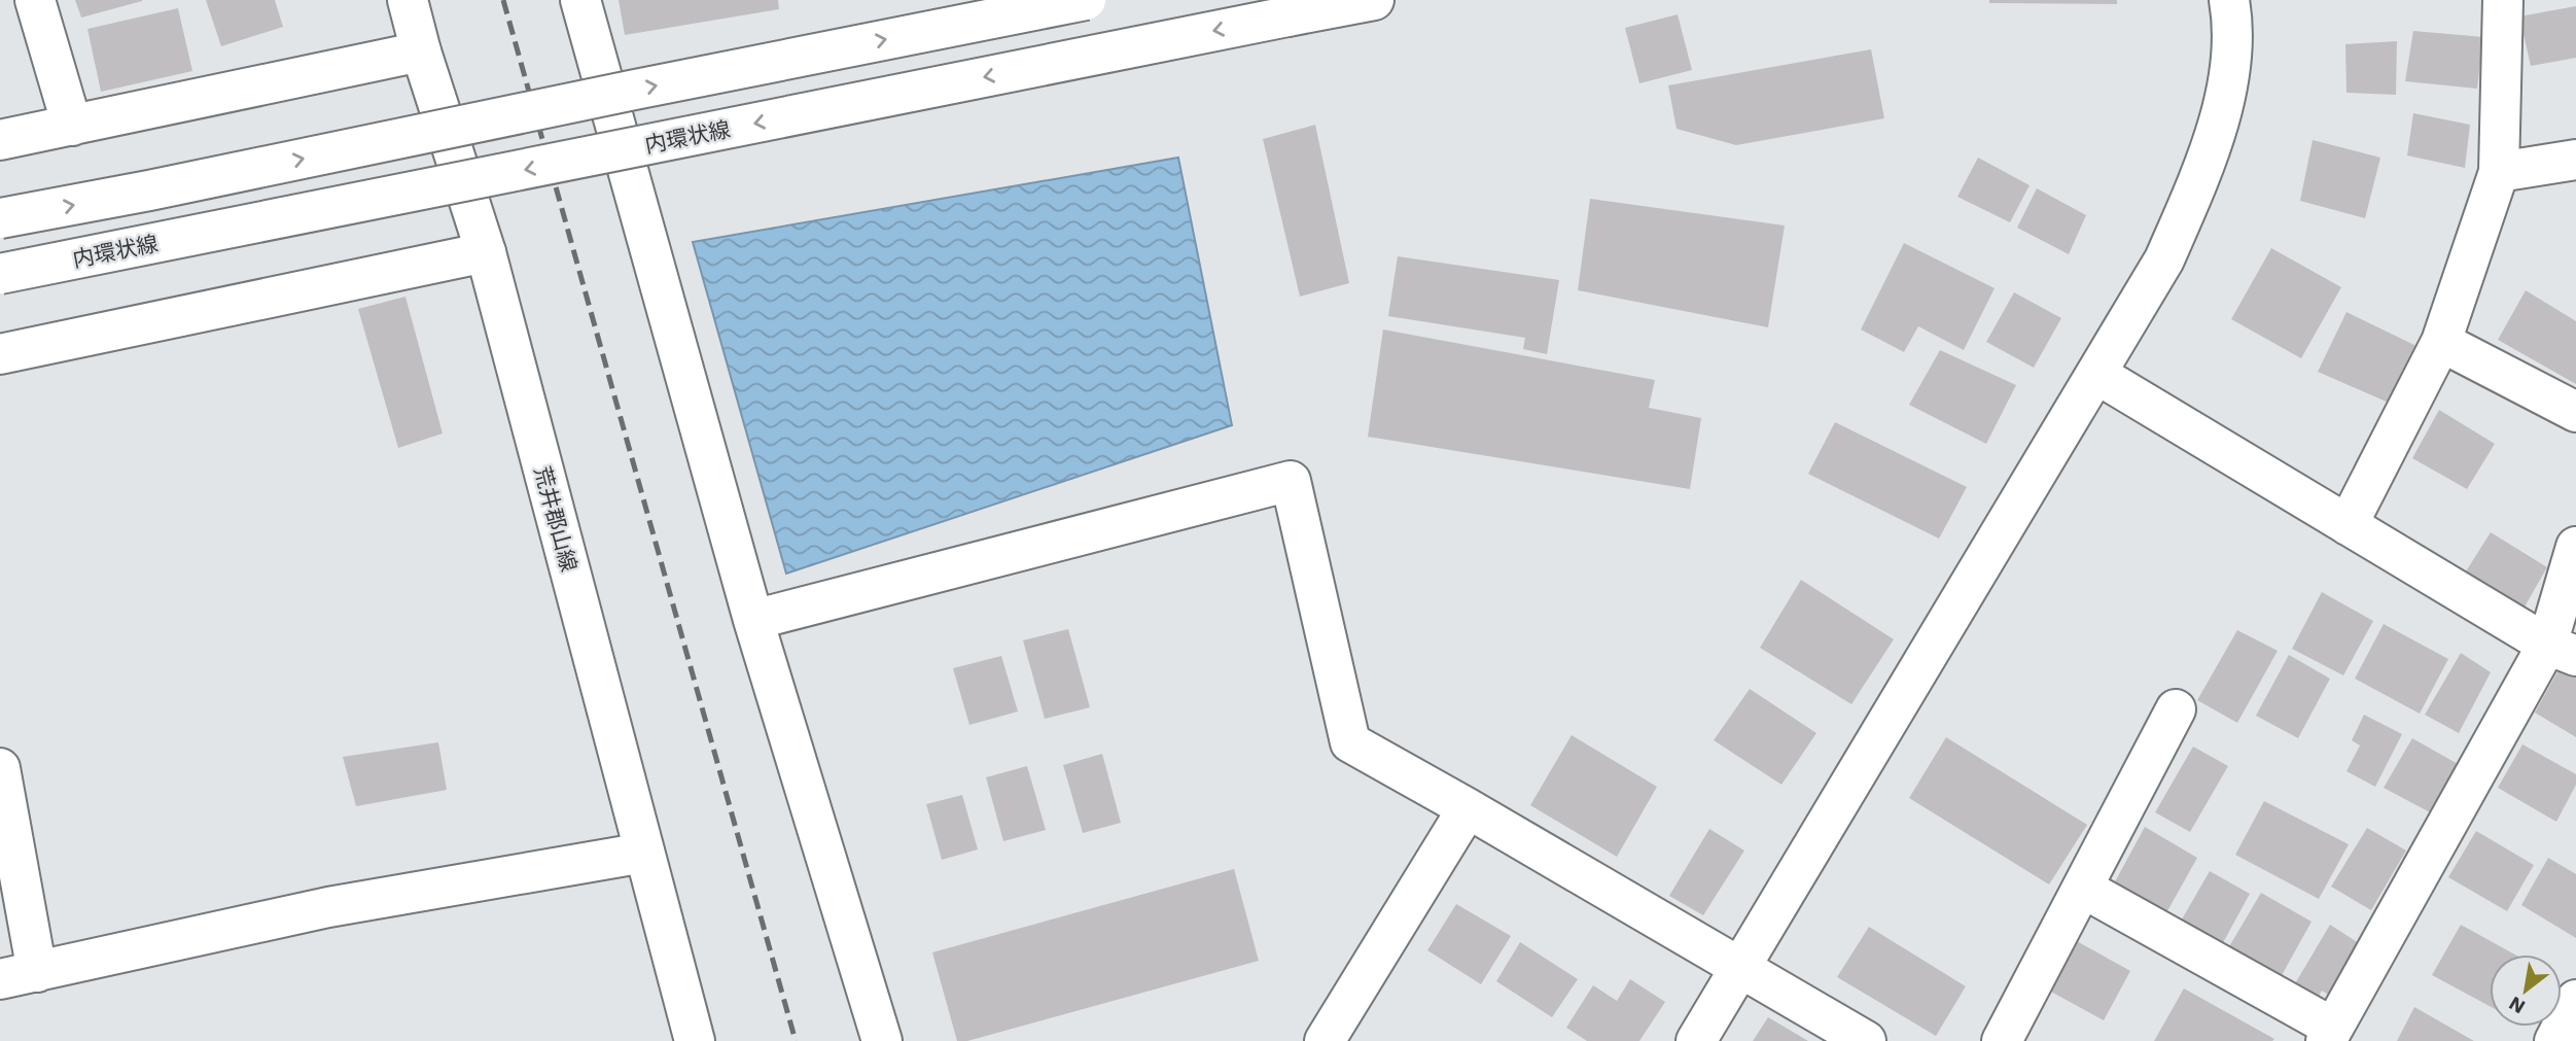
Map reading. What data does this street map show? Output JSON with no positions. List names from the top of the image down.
{
  "streets": {
    "street": ["内環状線", "荒井郡山線"]
  },
  "north": "bottom left"
}
